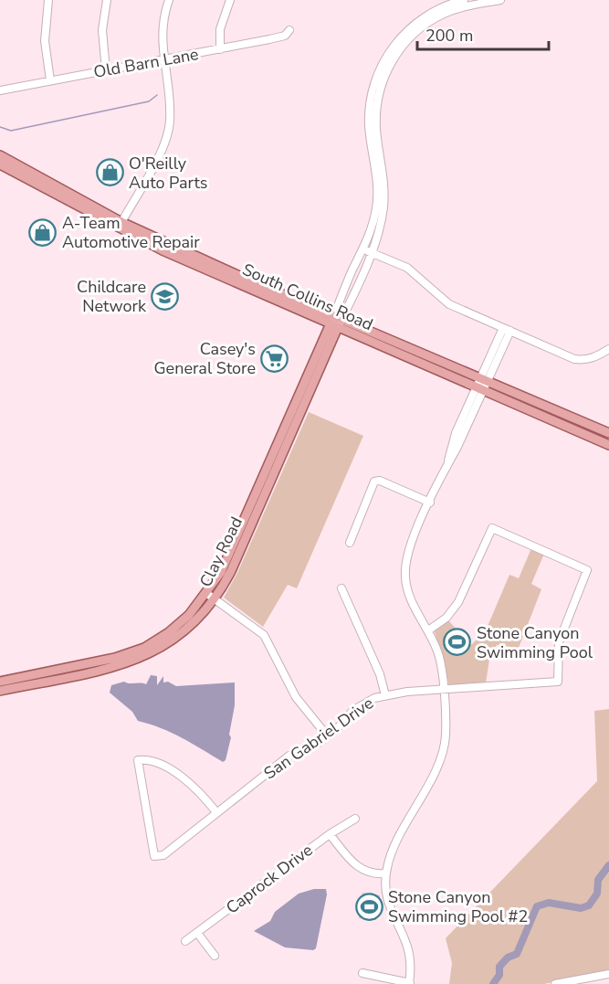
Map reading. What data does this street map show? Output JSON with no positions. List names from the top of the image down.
{
  "streets": {
    "main road": ["South Collins Road", "Clay Road"],
    "street": ["Old Barn Lane", "San Gabriel Drive", "Caprock Drive"]
  },
  "crossings": [
    ["South Collins Road", "Clay Road"]
  ],
  "places": {
    "shop": ["O'Reilly Auto Parts", "A-Team Automotive Repair"],
    "school or university": ["Childcare Network"],
    "supermarket": ["Casey's General Store"],
    "sports": ["Stone Canyon Swimming Pool", "Stone Canyon Swimming Pool #2"]
  },
  "scale_bar": "200 m"
}
